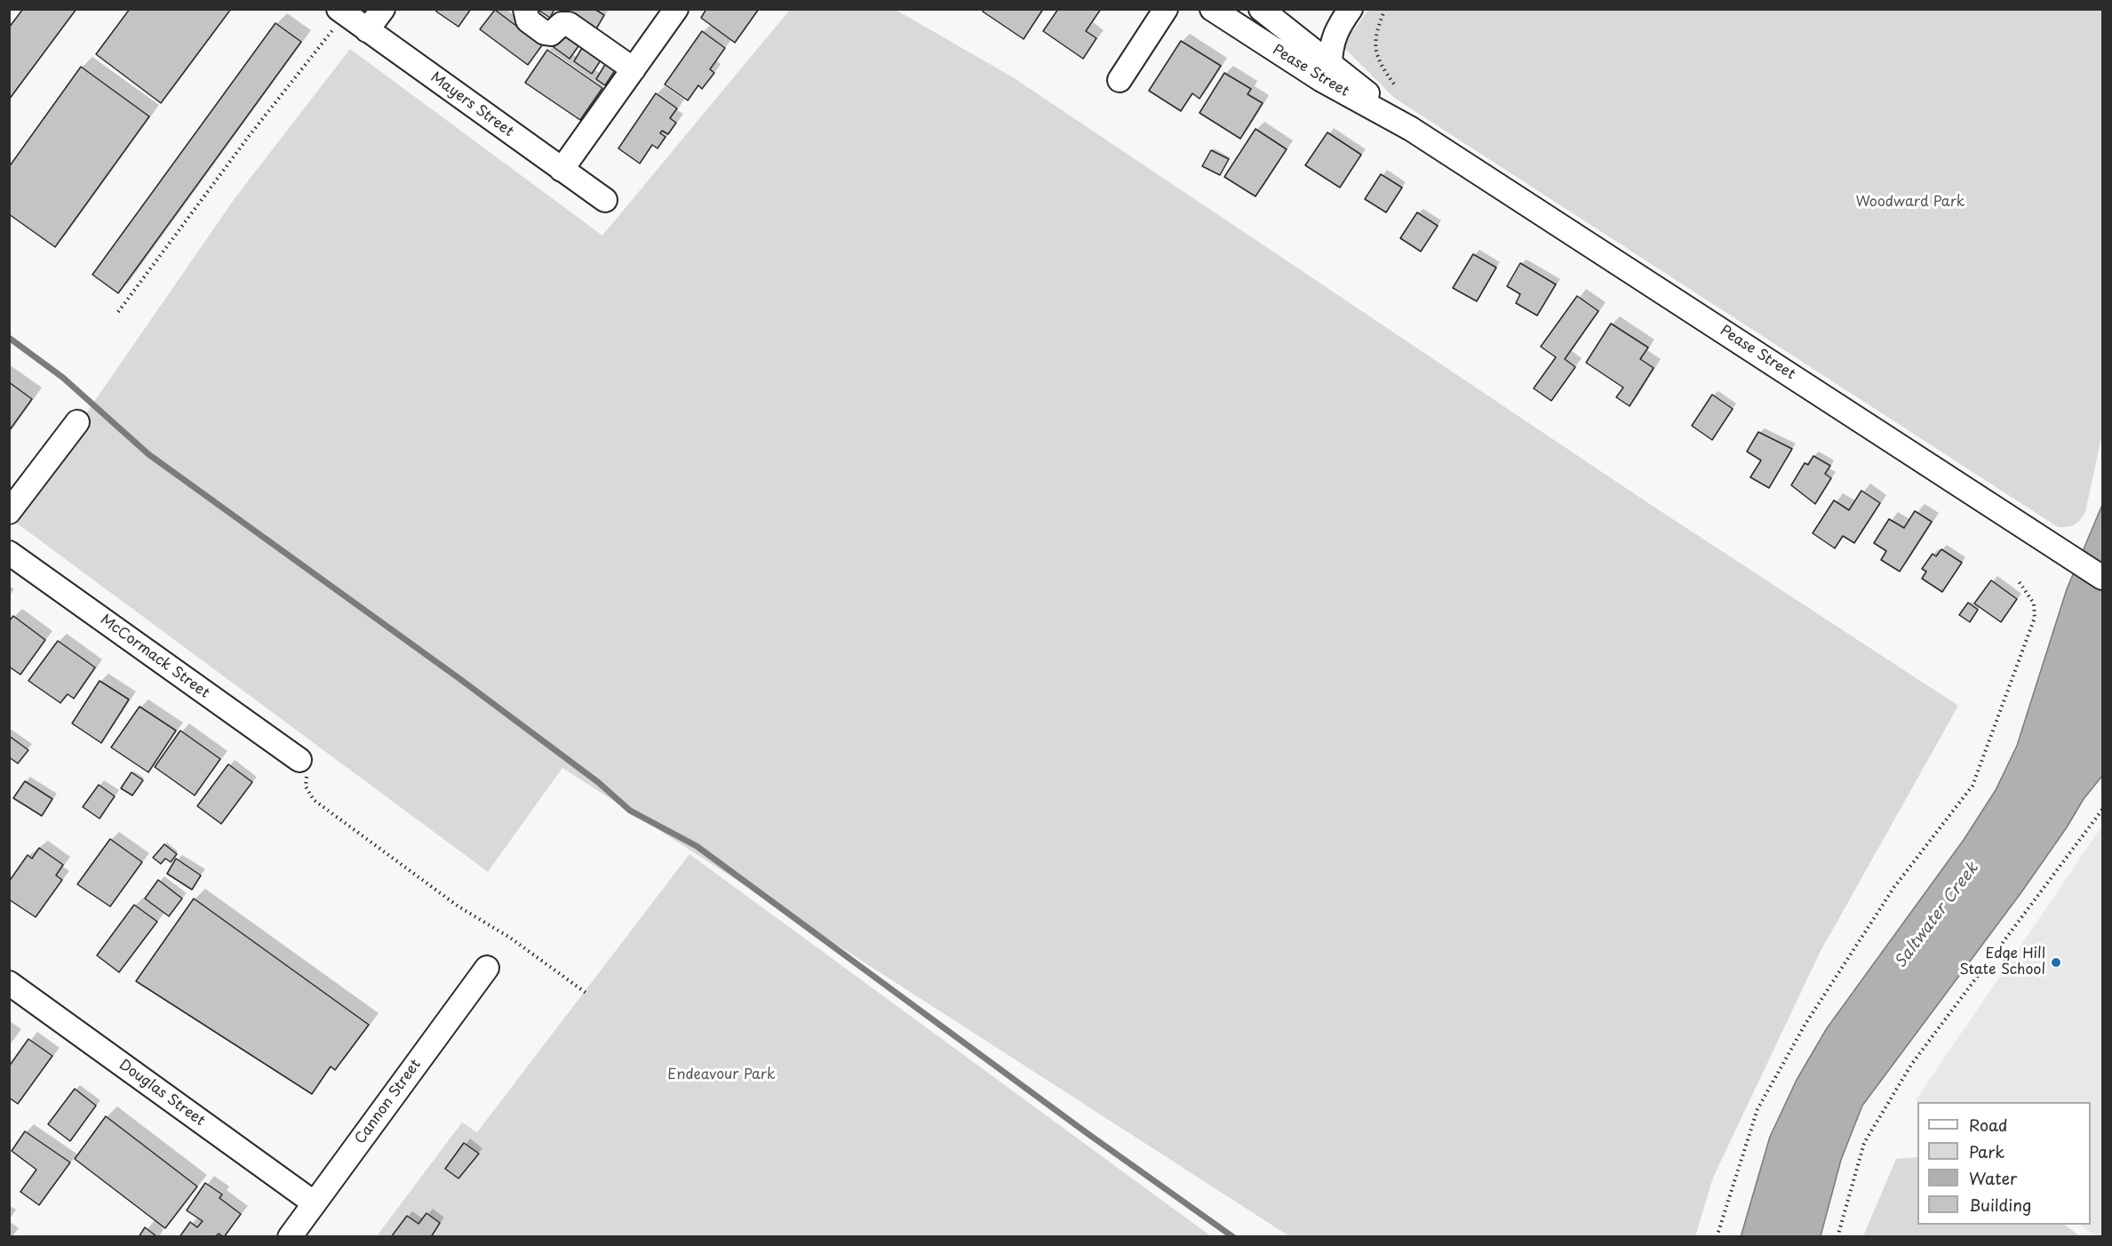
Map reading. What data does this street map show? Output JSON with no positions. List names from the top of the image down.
{
  "streets": {
    "street": [
      "Pease Street",
      "Mayers Street",
      "McCormack Street",
      "Douglas Street",
      "Cannon Street"
    ]
  },
  "crossings": [
    ["Douglas Street", "Cannon Street"]
  ],
  "water": ["Saltwater Creek"],
  "parks": ["Woodward Park", "Endeavour Park"],
  "places": ["Edge Hill State School"],
  "legend": [
    "Road",
    "Park",
    "Water",
    "Building"
  ]
}
